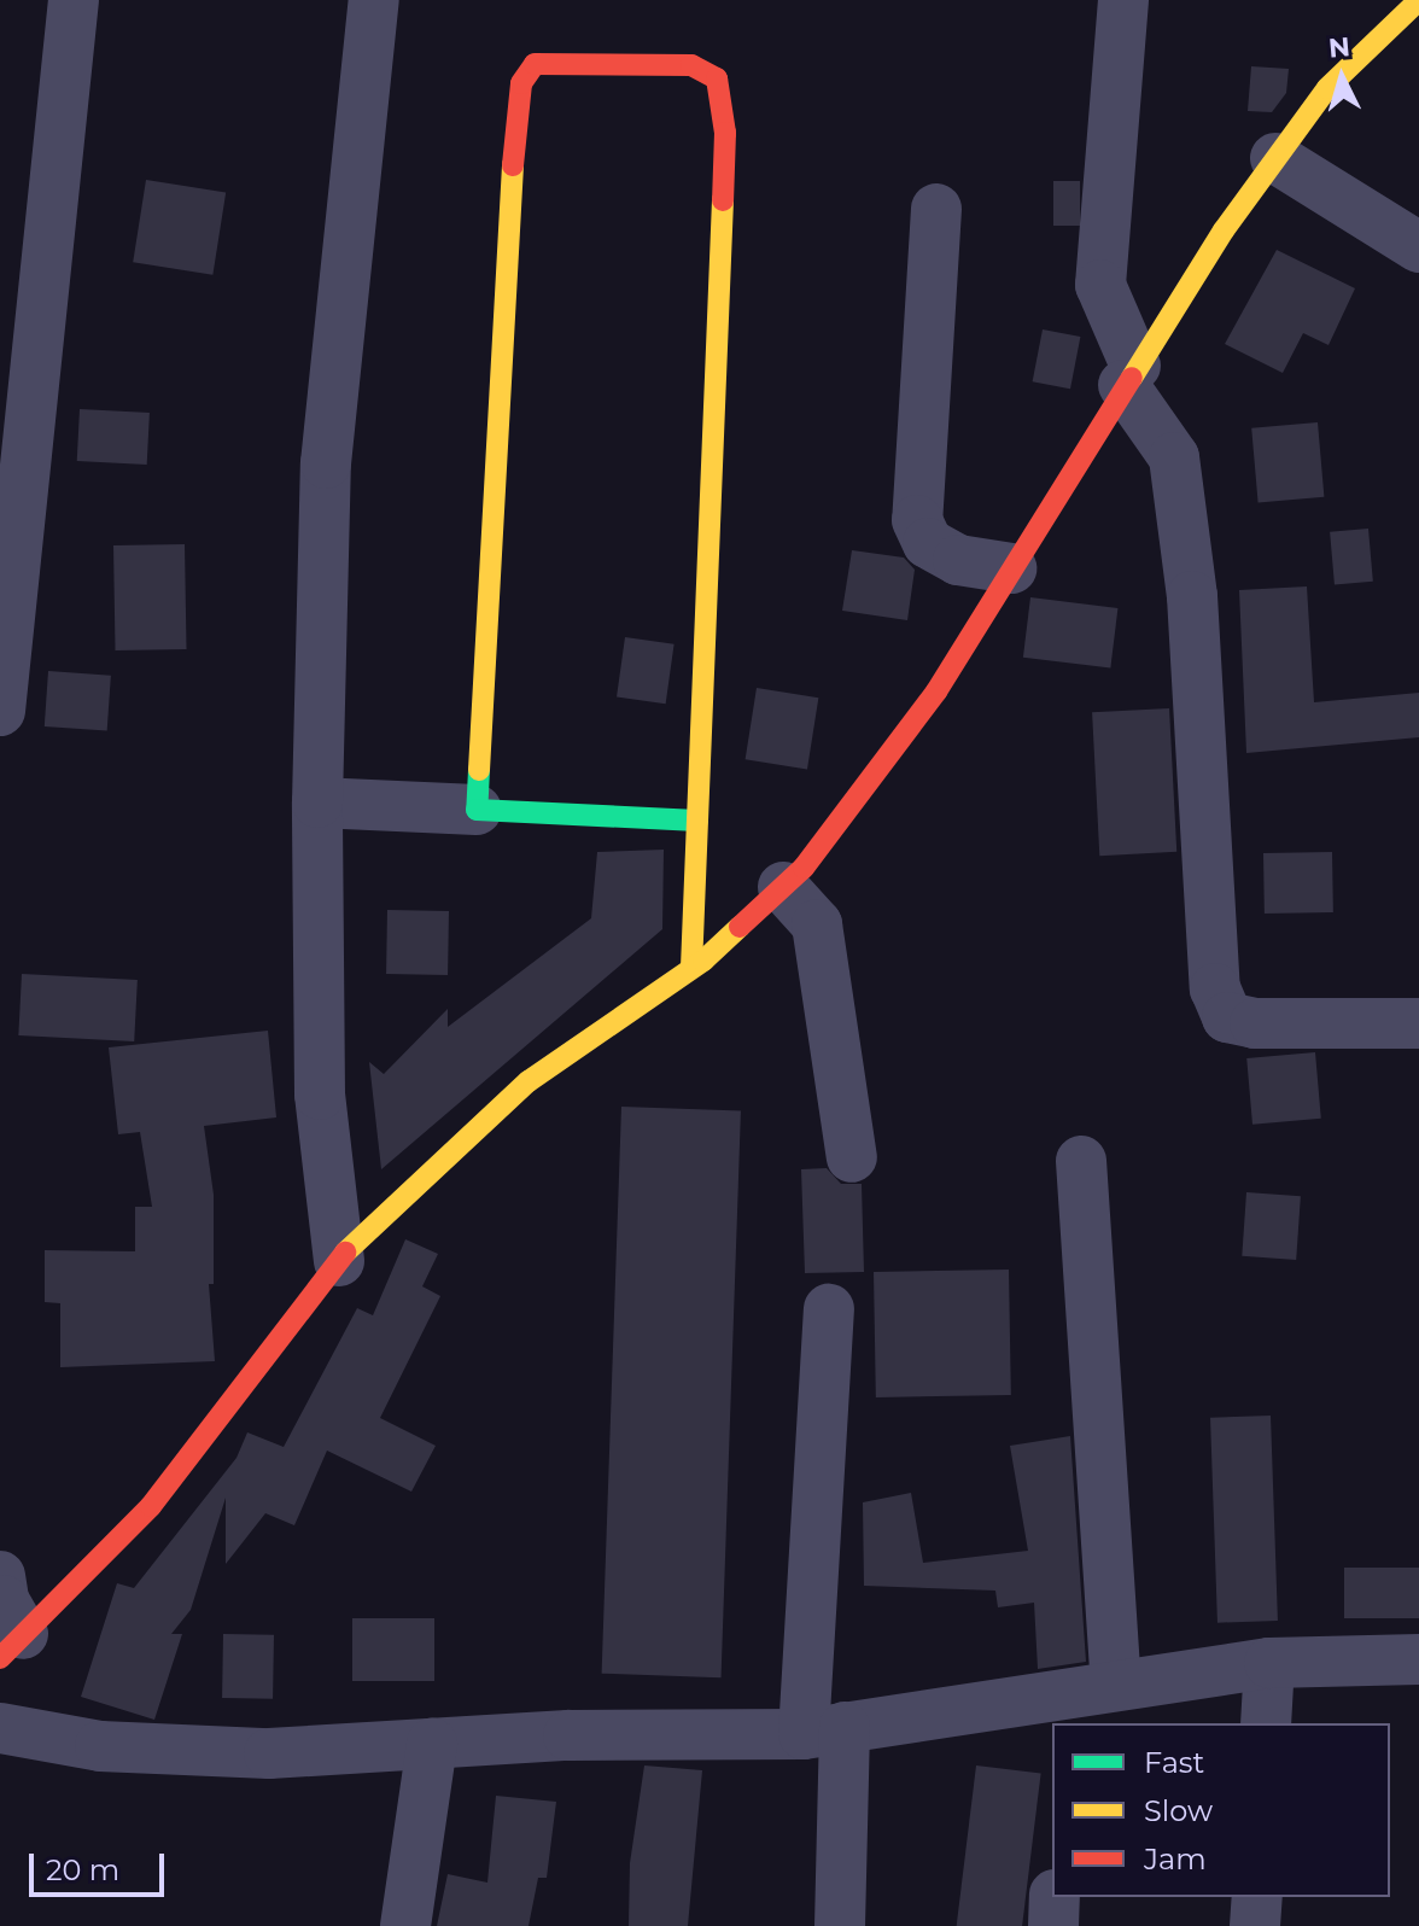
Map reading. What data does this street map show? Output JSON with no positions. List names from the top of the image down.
{
  "legend": ["Fast", "Slow", "Jam"],
  "scale_bar": "20 m",
  "north": "top"
}
